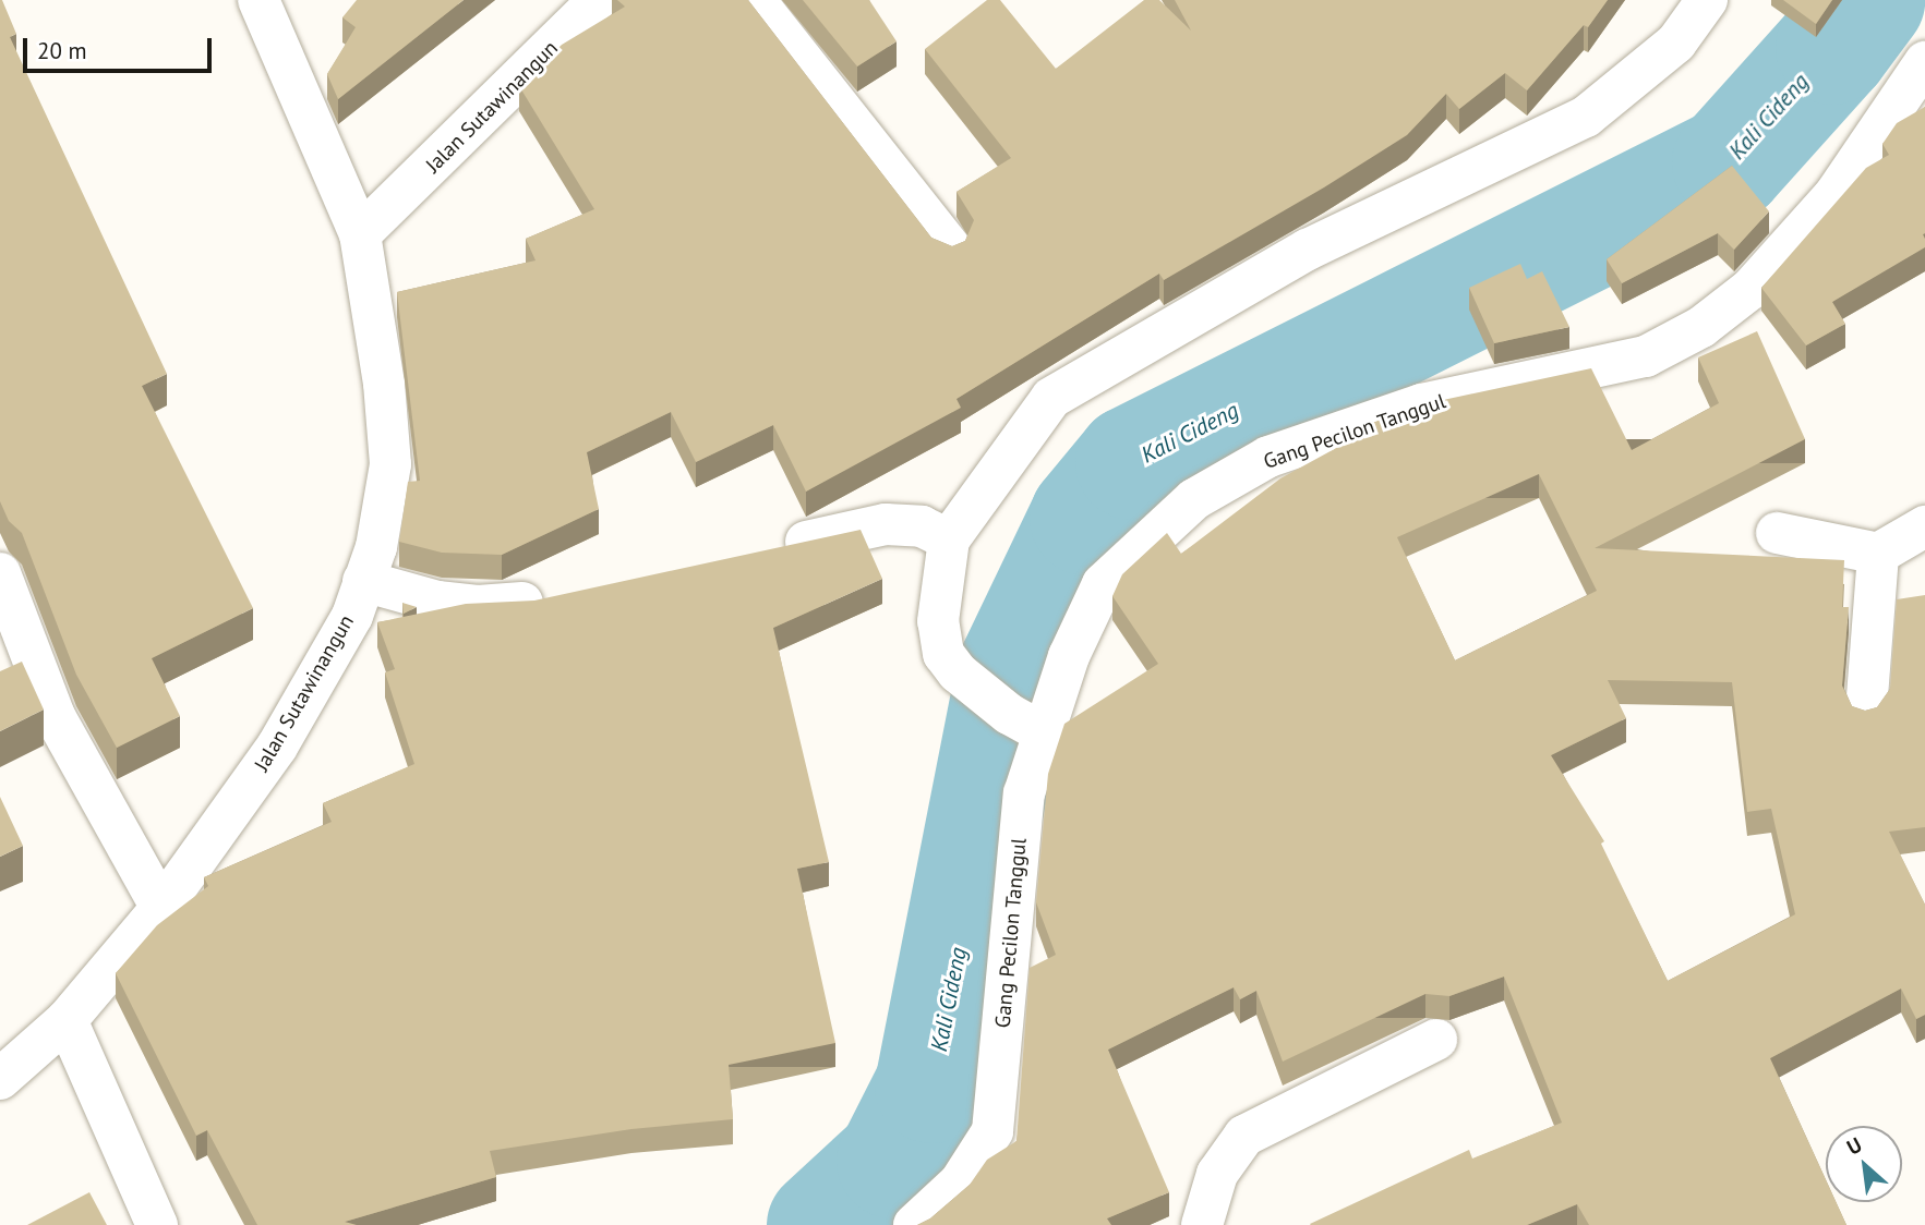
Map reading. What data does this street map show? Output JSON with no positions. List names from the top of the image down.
{
  "streets": {
    "street": ["Jalan Sutawinangun", "Gang Pecilon Tanggul"]
  },
  "water": ["Kali Cideng"],
  "scale_bar": "20 m",
  "north": "top left"
}
